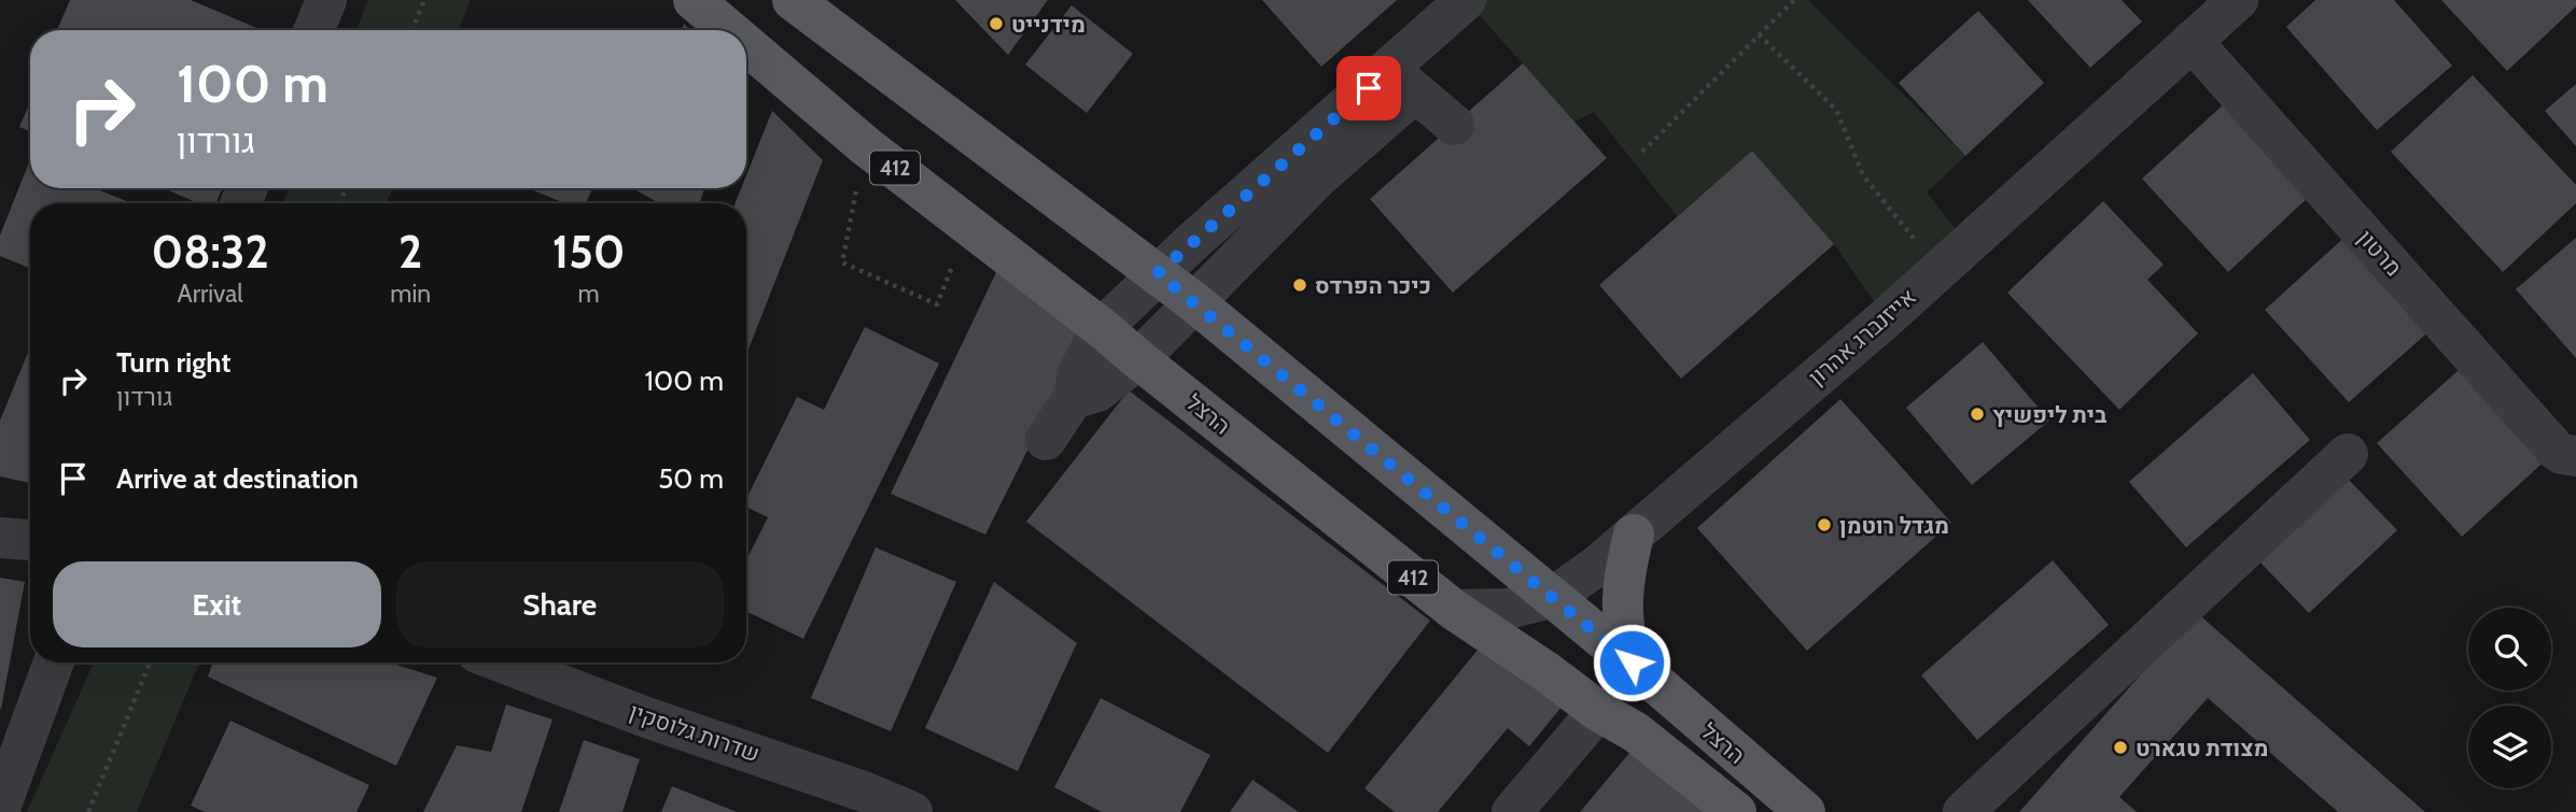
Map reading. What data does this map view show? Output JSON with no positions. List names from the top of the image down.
{
  "streets": {
    "main road": ["412", "הרצל"],
    "street": ["מרטון", "אייזנברג אהרון", "שדרות גלוסקין"]
  },
  "crossings": [
    ["מרטון", "אייזנברג אהרון"],
    ["אייזנברג אהרון", "הרצל"]
  ],
  "places": [
    "מידנייט",
    "כיכר הפרדס",
    "בית ליפשיץ",
    "מגדל רוטמן",
    "מצודת טגארט"
  ],
  "page": {
    "turn": ["100 m", "גורדון"],
    "eta": [
      "08:32",
      "Arrival",
      "2",
      "min",
      "150",
      "m"
    ],
    "list": [
      {
        "name": "Turn right",
        "note": "גורדון",
        "value": "100 m"
      },
      {
        "name": "Arrive at destination",
        "value": "50 m"
      }
    ],
    "buttons": ["Exit", "Share"]
  }
}
